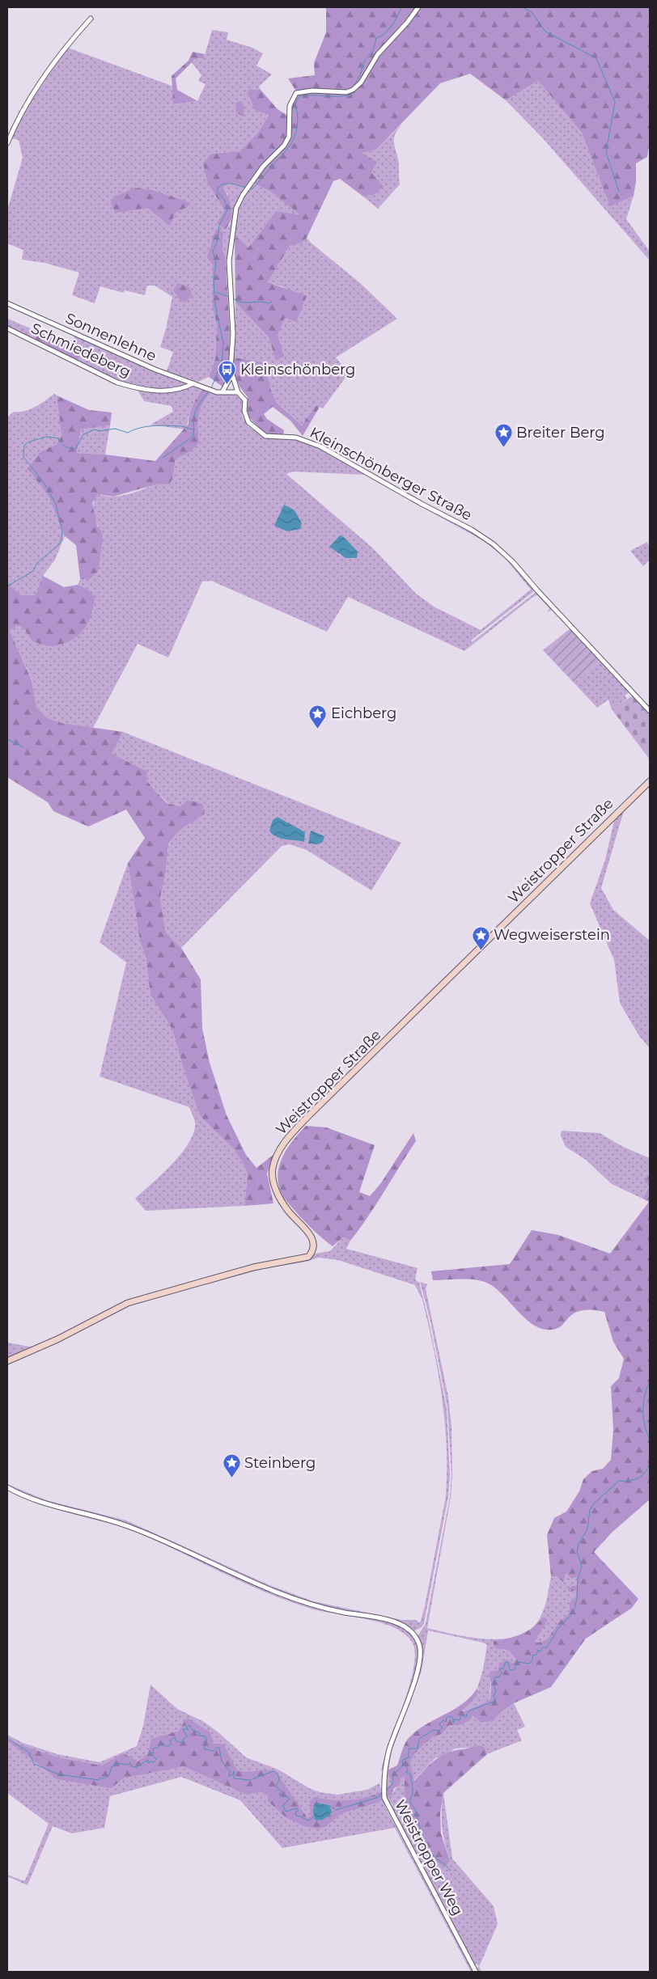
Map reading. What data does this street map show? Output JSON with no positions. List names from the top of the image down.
{
  "streets": {
    "street": [
      "Sonnenlehne",
      "Schmiedeberg",
      "Kleinschönberger Straße",
      "Weistropper Straße",
      "Weistropper Weg"
    ]
  },
  "crossings": [
    ["Sonnenlehne", "Schmiedeberg"]
  ],
  "places": {
    "bus stop": ["Kleinschönberg"],
    "place": [
      "Breiter Berg",
      "Eichberg",
      "Wegweiserstein",
      "Steinberg"
    ]
  }
}
